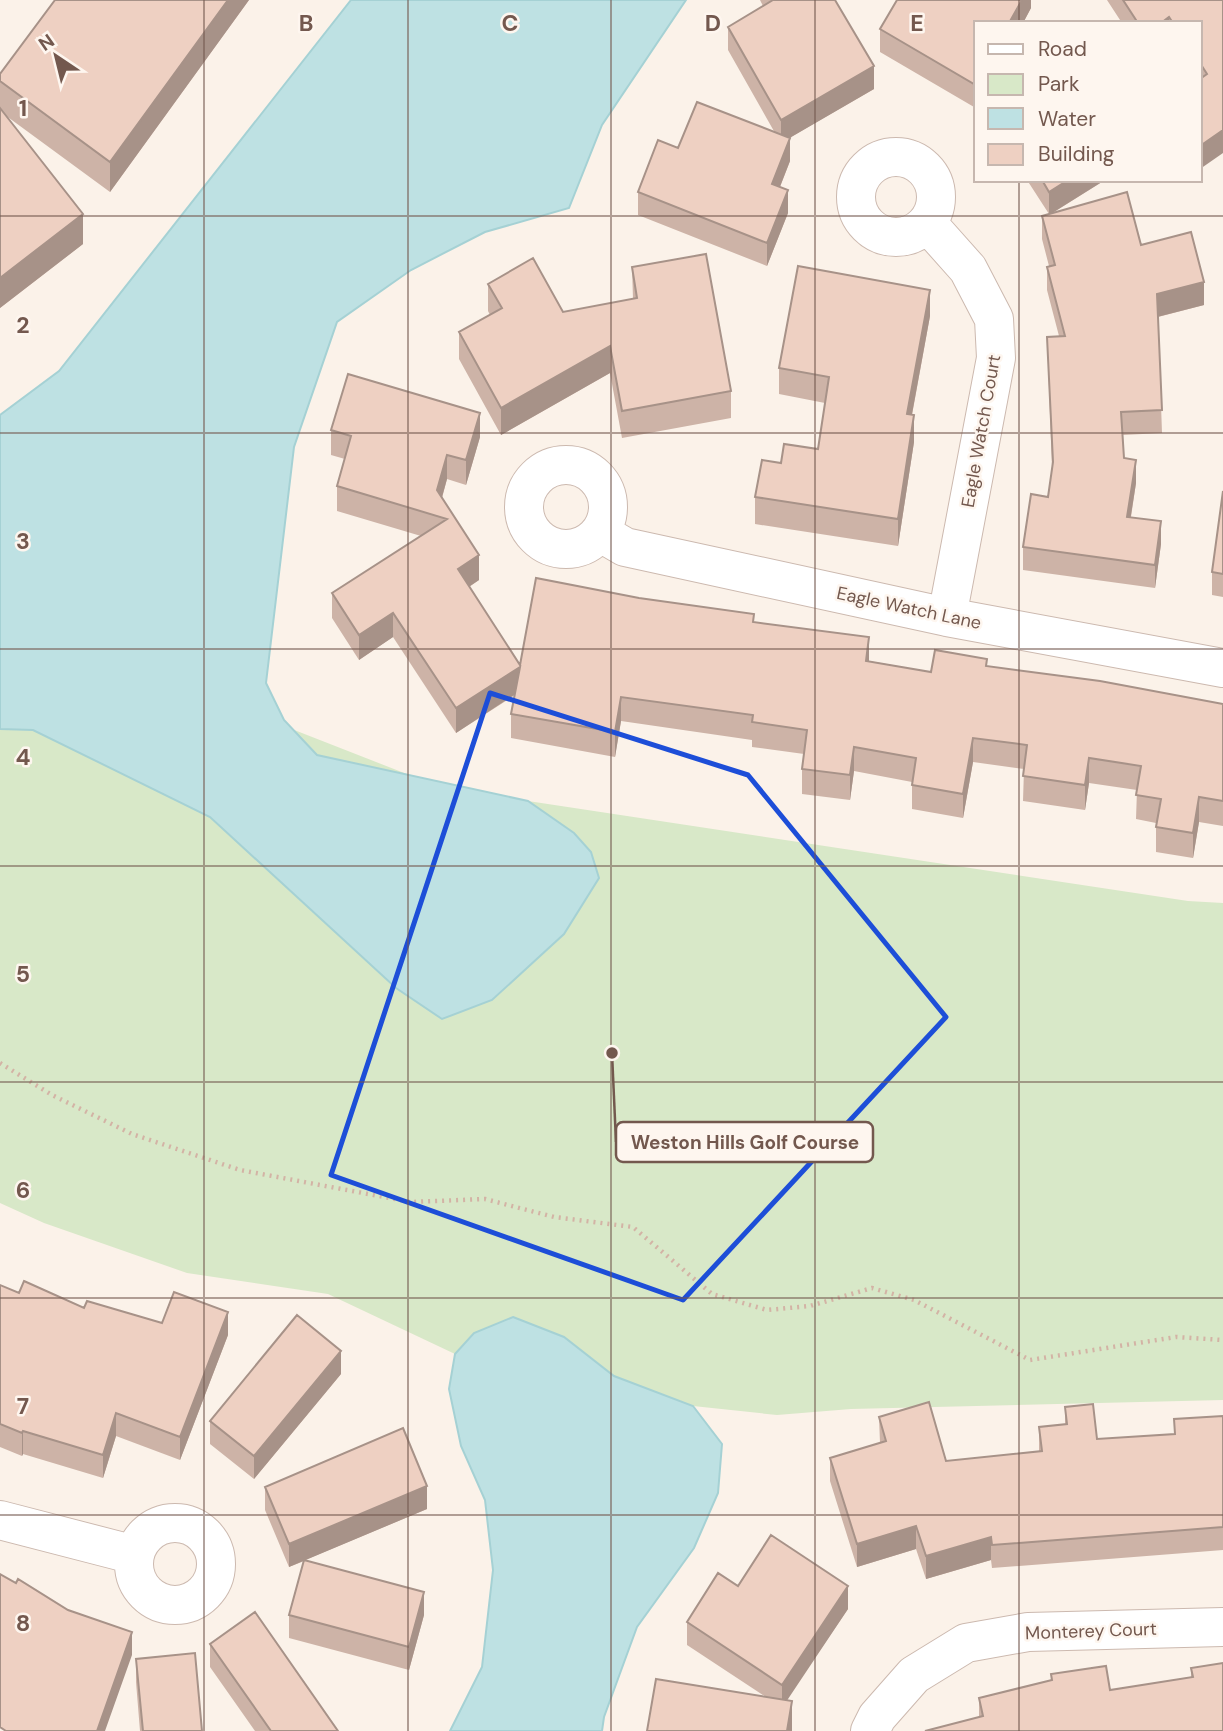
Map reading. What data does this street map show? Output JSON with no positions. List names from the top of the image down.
{
  "streets": {
    "street": ["Eagle Watch Court", "Eagle Watch Lane", "Monterey Court"]
  },
  "crossings": [
    ["Eagle Watch Court", "Eagle Watch Lane"]
  ],
  "places": ["Weston Hills Golf Course"],
  "legend": [
    "Road",
    "Park",
    "Water",
    "Building"
  ],
  "north": "top left",
  "grid": {
    "columns": [
      "B",
      "C",
      "D",
      "E"
    ],
    "rows": [
      "1",
      "2",
      "3",
      "4",
      "5",
      "6",
      "7",
      "8"
    ]
  }
}
